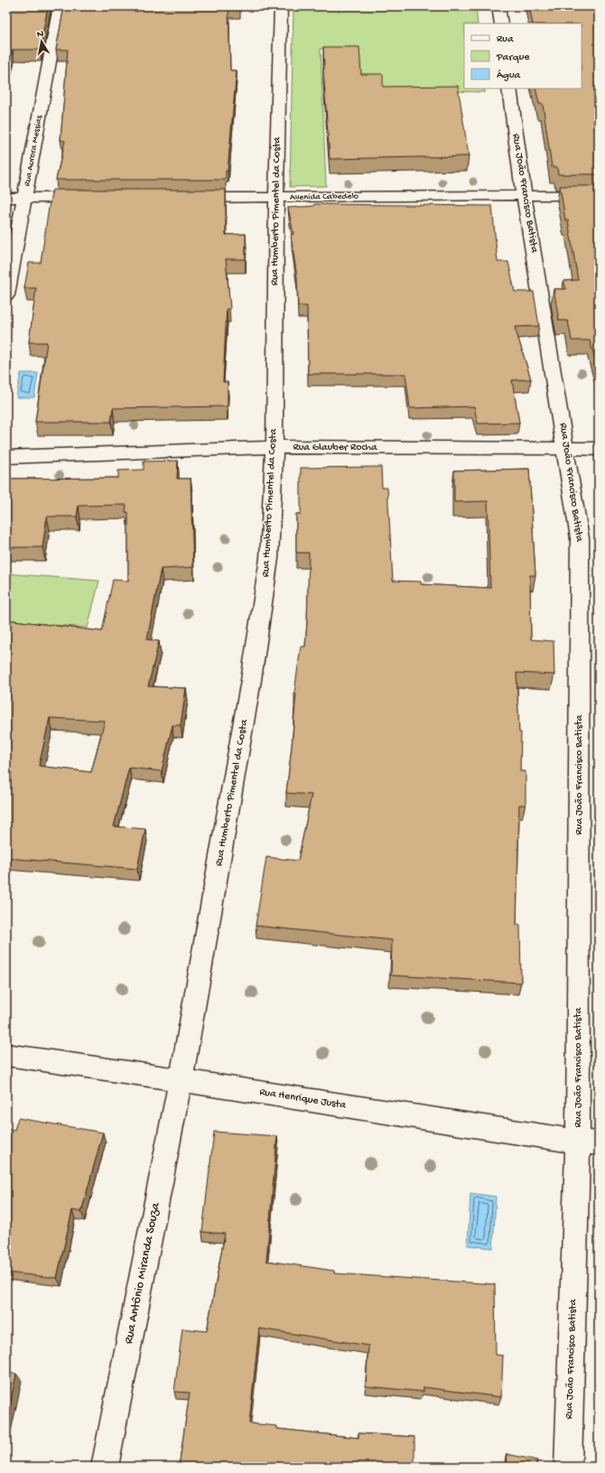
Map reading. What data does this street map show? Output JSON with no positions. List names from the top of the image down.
{
  "streets": {
    "street": [
      "Rua Aurora Messias",
      "Rua João Francisco Batista",
      "Avenida Cabedelo",
      "Rua Humberto Pimentel da Costa",
      "Rua Glauber Rocha",
      "Rua Henrique Justa",
      "Rua Antônio Miranda Souza"
    ]
  },
  "crossings": [
    ["Rua João Francisco Batista", "Avenida Cabedelo"],
    ["Rua João Francisco Batista", "Rua Glauber Rocha"],
    ["Rua João Francisco Batista", "Rua Henrique Justa"],
    ["Avenida Cabedelo", "Rua Humberto Pimentel da Costa"],
    ["Rua Humberto Pimentel da Costa", "Rua Glauber Rocha"],
    ["Rua Humberto Pimentel da Costa", "Rua Henrique Justa"],
    ["Rua Humberto Pimentel da Costa", "Rua Antônio Miranda Souza"],
    ["Rua Henrique Justa", "Rua Antônio Miranda Souza"]
  ],
  "legend": ["Rua", "Parque", "Água"],
  "north": "top"
}
